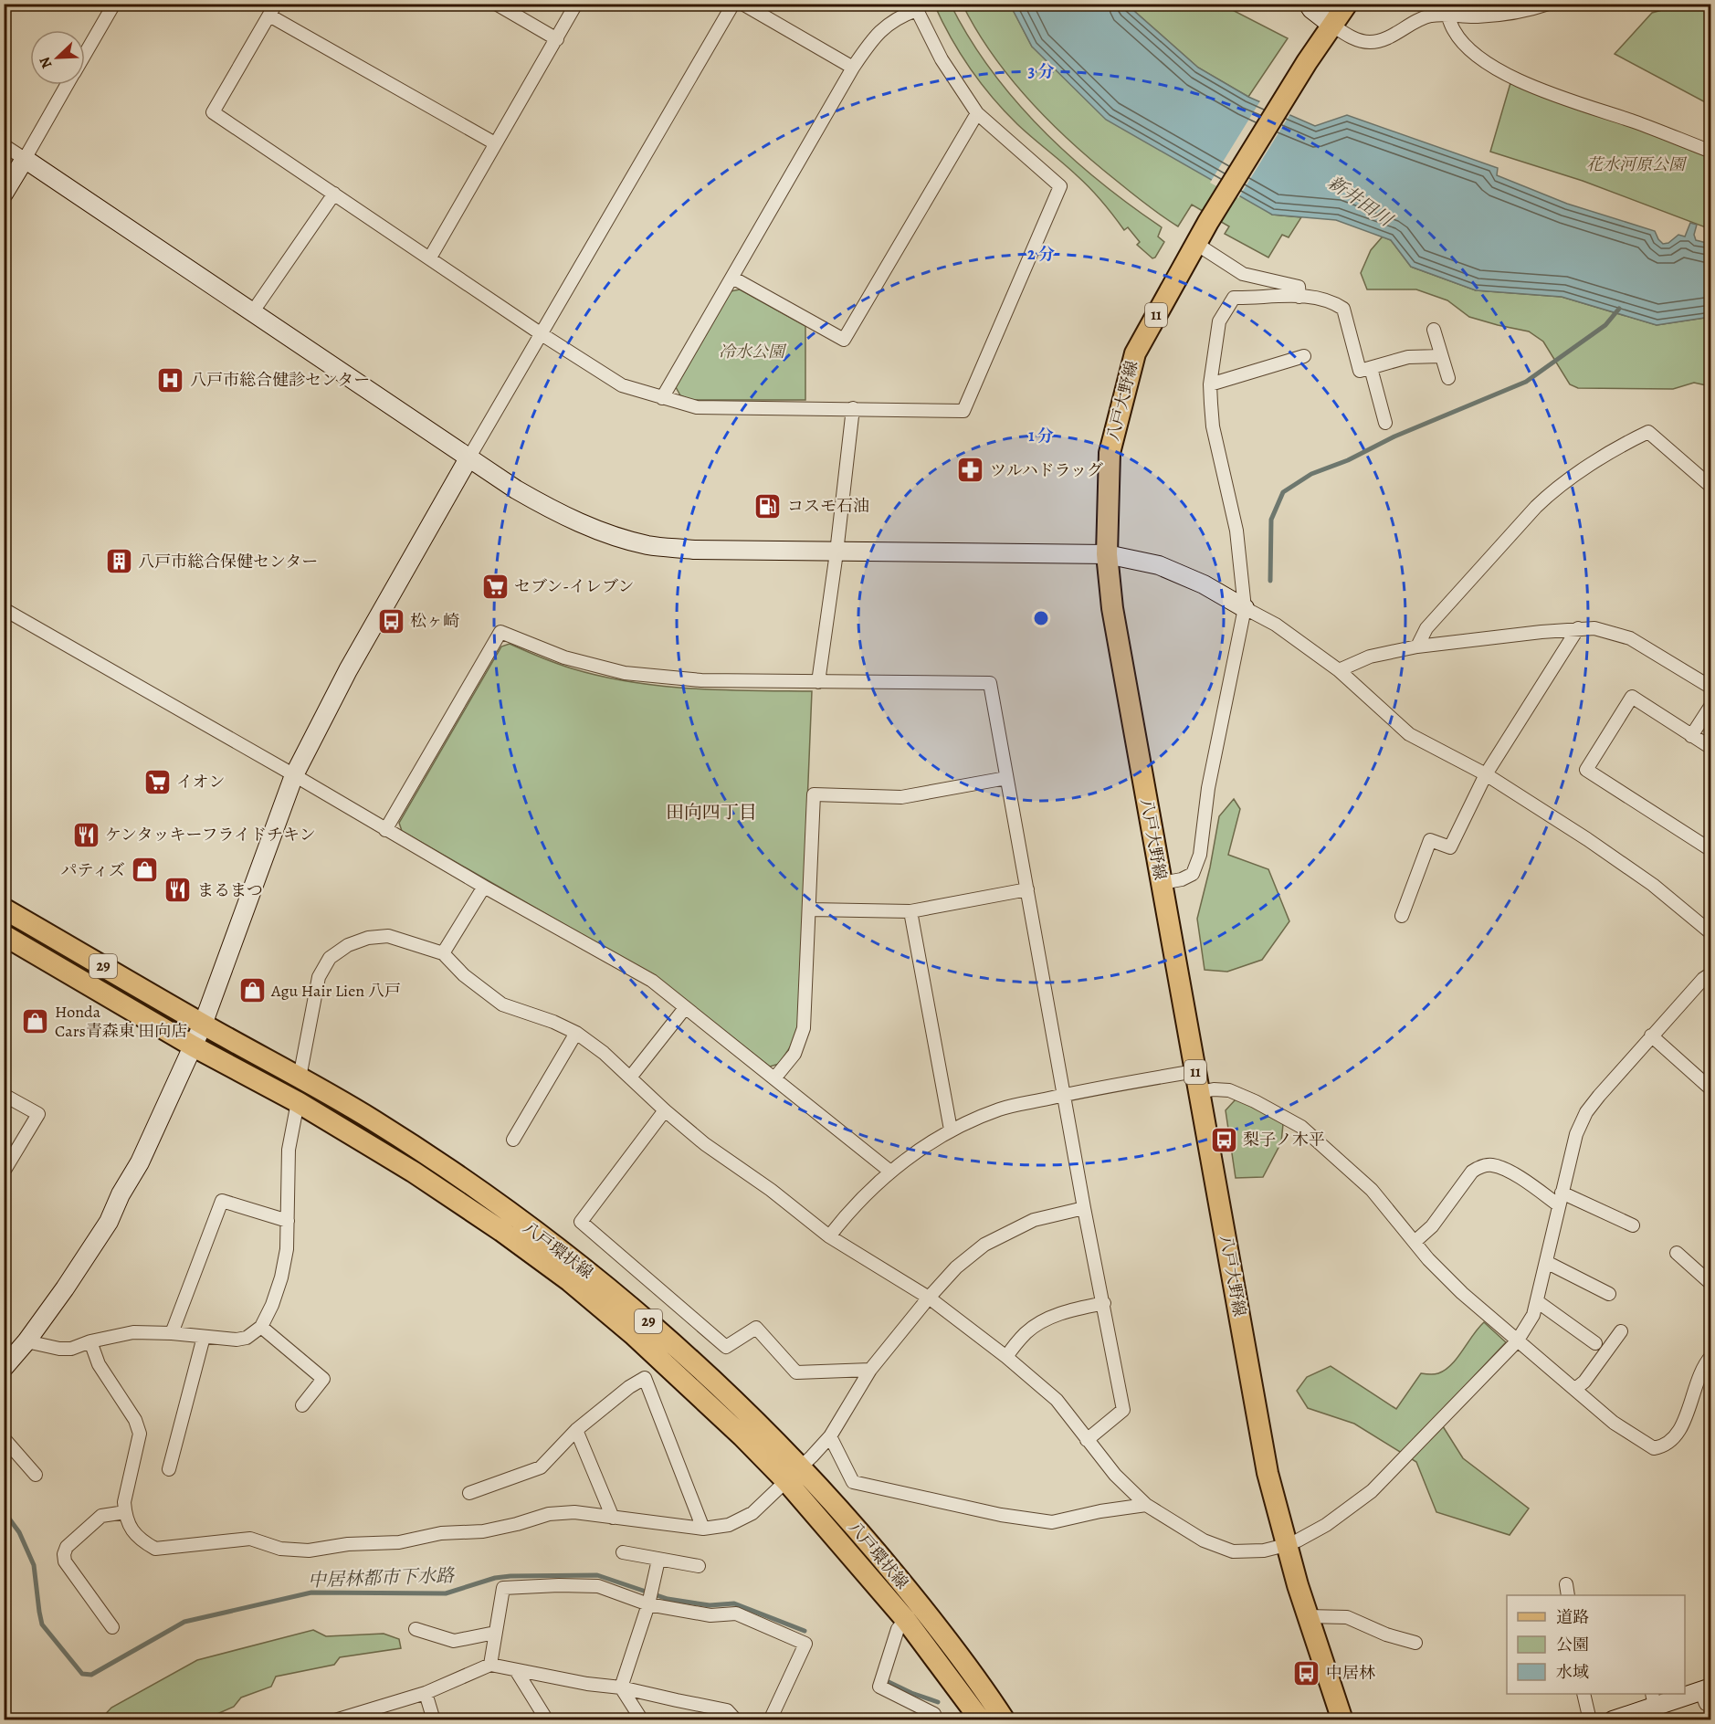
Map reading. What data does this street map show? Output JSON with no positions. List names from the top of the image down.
{
  "streets": {
    "main road": [
      "11",
      "八戸大野線",
      "29",
      "八戸環状線"
    ]
  },
  "districts": ["田向四丁目"],
  "water": ["新井田川", "中居林都市下水路"],
  "parks": ["花水河原公園", "冷水公園"],
  "places": {
    "hospital": ["八戸市総合健診センター"],
    "pharmacy": ["ツルハドラッグ"],
    "fuel station": ["コスモ石油"],
    "building": ["八戸市総合保健センター"],
    "supermarket": ["セブン-イレブン", "イオン"],
    "bus stop": ["松ヶ崎", "梨子ノ木平", "中居林"],
    "restaurant": ["ケンタッキーフライドチキン", "まるまつ"],
    "shop": ["パティズ", "Agu Hair Lien 八戸", "Honda Cars青森東 田向店"]
  },
  "legend": ["道路", "公園", "水域"],
  "north": "bottom left",
  "rings": ["3 分", "2 分", "1 分"]
}
